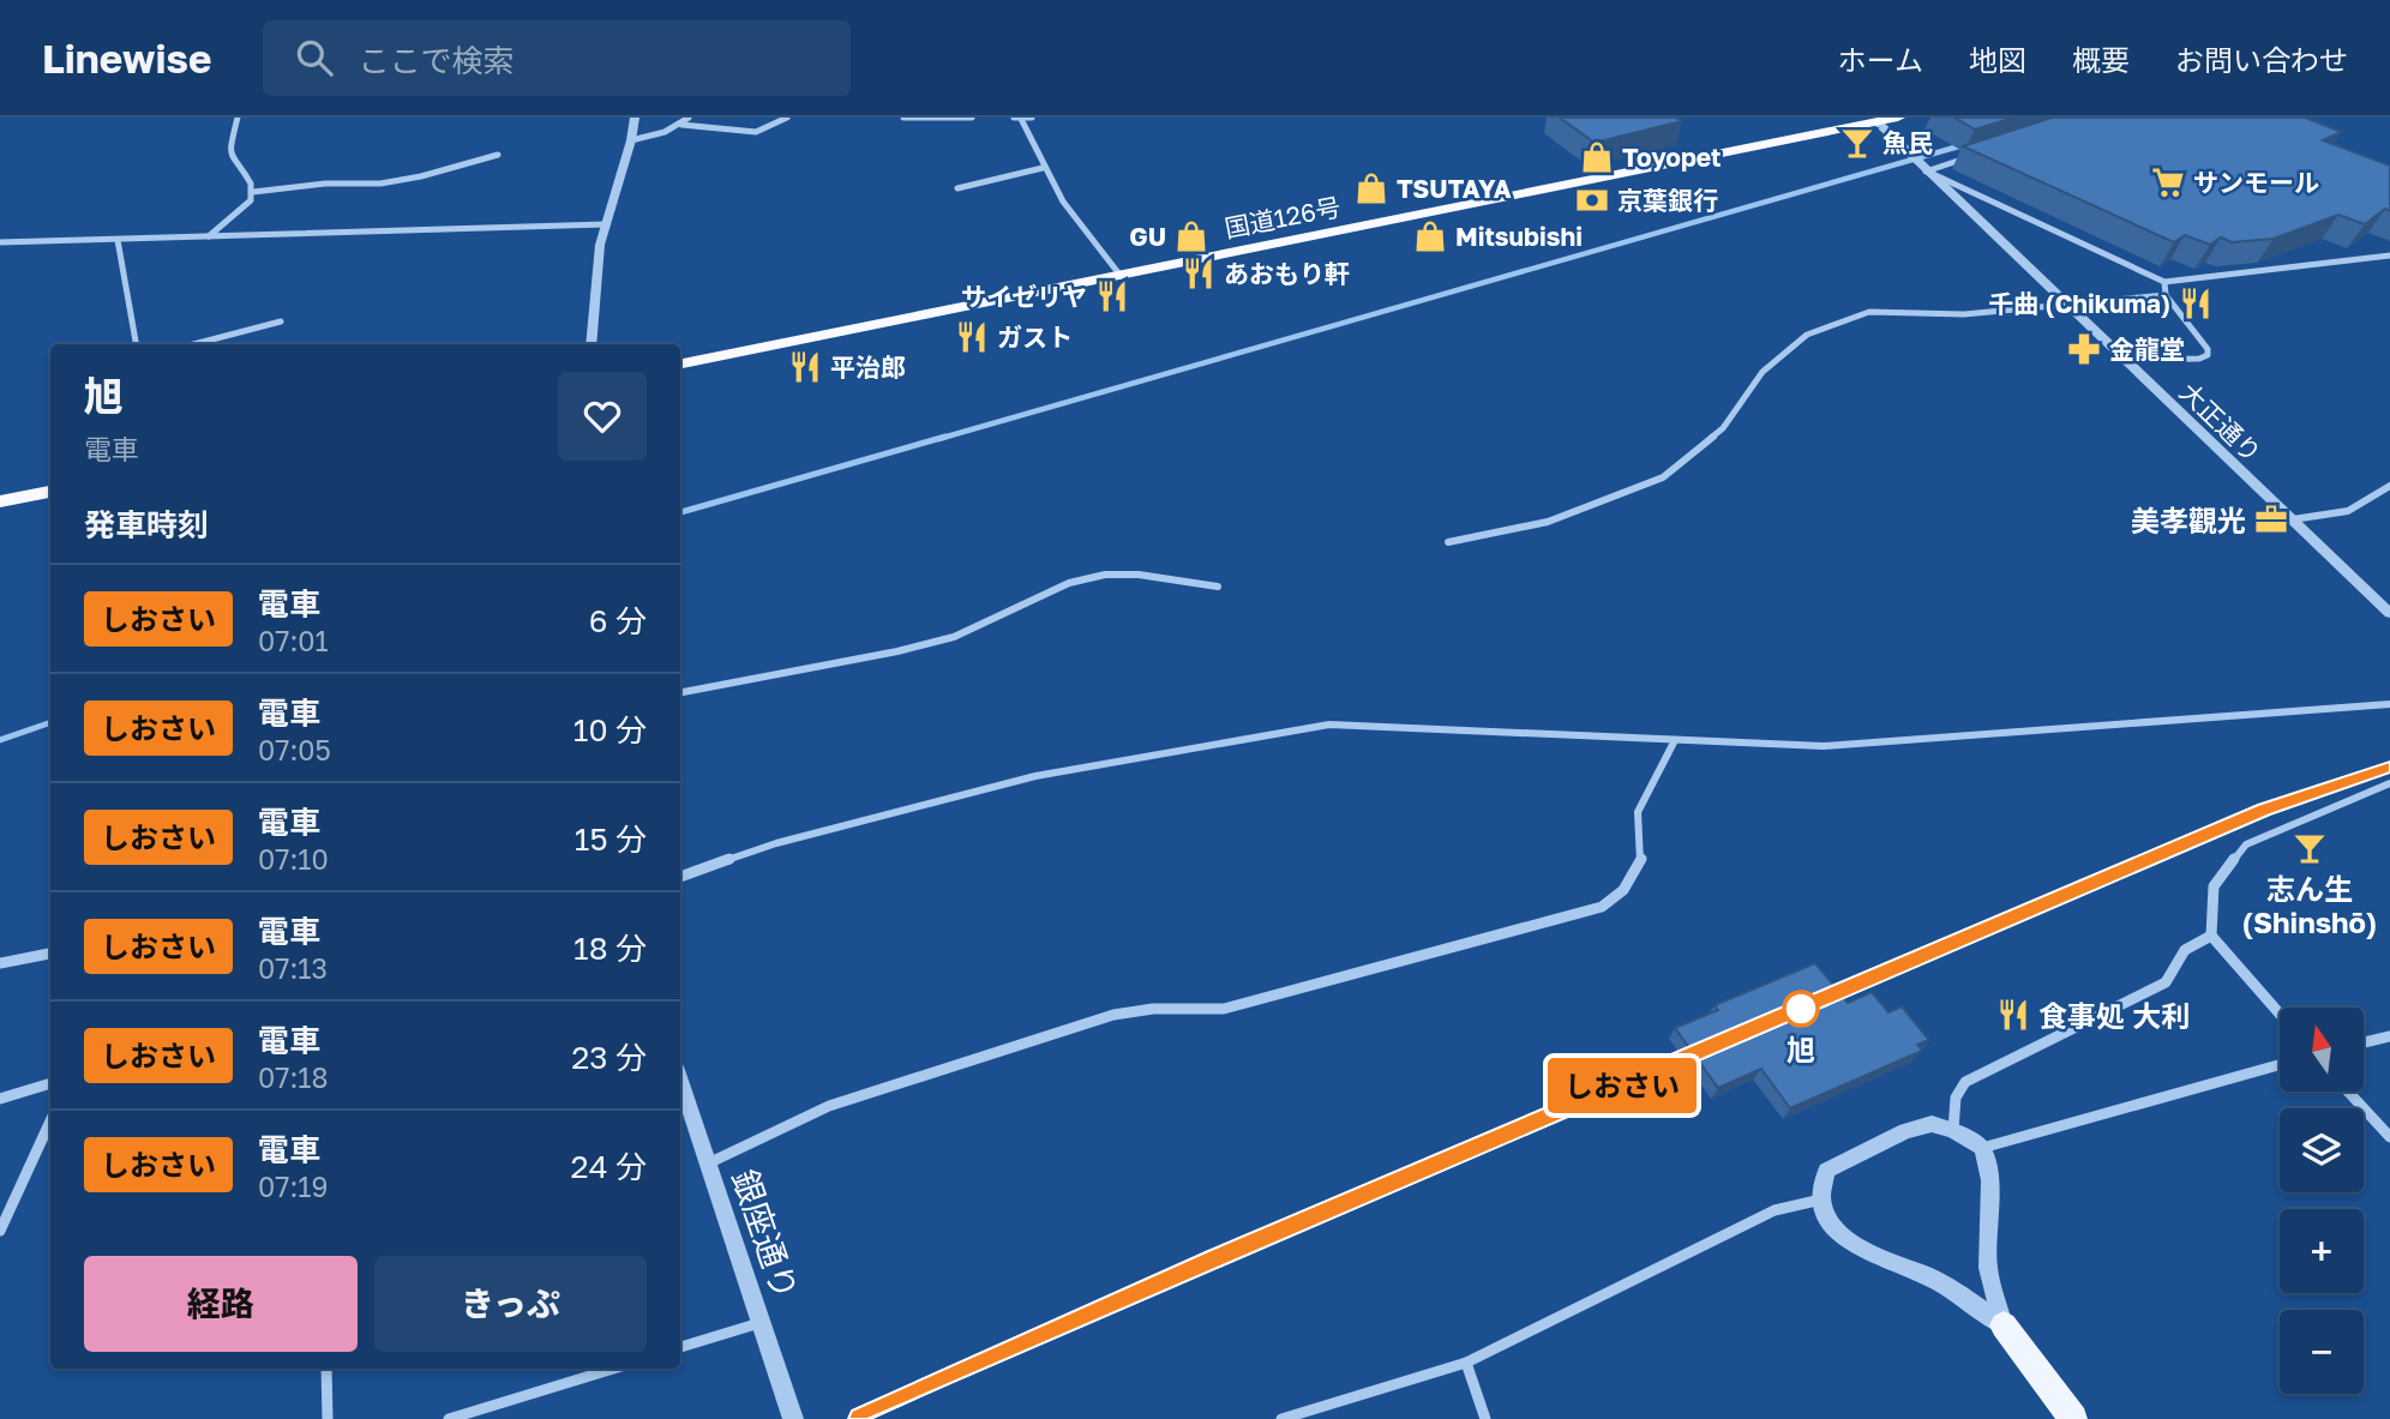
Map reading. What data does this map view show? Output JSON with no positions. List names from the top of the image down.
{
  "streets": {
    "highway": ["国道126号"],
    "street": ["大正通り", "銀座通り"]
  },
  "crossings": [
    ["国道126号", "大正通り"]
  ],
  "places": {
    "bar": ["魚民", "志ん生 (Shinshō)"],
    "shop": [
      "Toyopet",
      "TSUTAYA",
      "GU",
      "Mitsubishi"
    ],
    "supermarket": ["サンモール"],
    "bank": ["京葉銀行"],
    "restaurant": [
      "あおもり軒",
      "サイゼリヤ",
      "千曲 (Chikuma)",
      "ガスト",
      "平治郎",
      "食事処 大利"
    ],
    "pharmacy": ["金龍堂"],
    "office": ["美孝觀光"],
    "other": ["旭"]
  },
  "north": "top",
  "page": {
    "header": "Linewise",
    "search": "ここで検索",
    "nav": [
      "ホーム",
      "地図",
      "概要",
      "お問い合わせ"
    ],
    "on_map": "しおさい",
    "heading": [
      ["旭", "電車"],
      "発車時刻"
    ],
    "list": [
      {
        "mark": "しおさい",
        "name": "電車",
        "note": "07:01",
        "value": "6 分"
      },
      {
        "mark": "しおさい",
        "name": "電車",
        "note": "07:05",
        "value": "10 分"
      },
      {
        "mark": "しおさい",
        "name": "電車",
        "note": "07:10",
        "value": "15 分"
      },
      {
        "mark": "しおさい",
        "name": "電車",
        "note": "07:13",
        "value": "18 分"
      },
      {
        "mark": "しおさい",
        "name": "電車",
        "note": "07:18",
        "value": "23 分"
      },
      {
        "mark": "しおさい",
        "name": "電車",
        "note": "07:19",
        "value": "24 分"
      }
    ],
    "map_buttons": ["+", "−"],
    "buttons": ["経路", "きっぷ"]
  }
}
